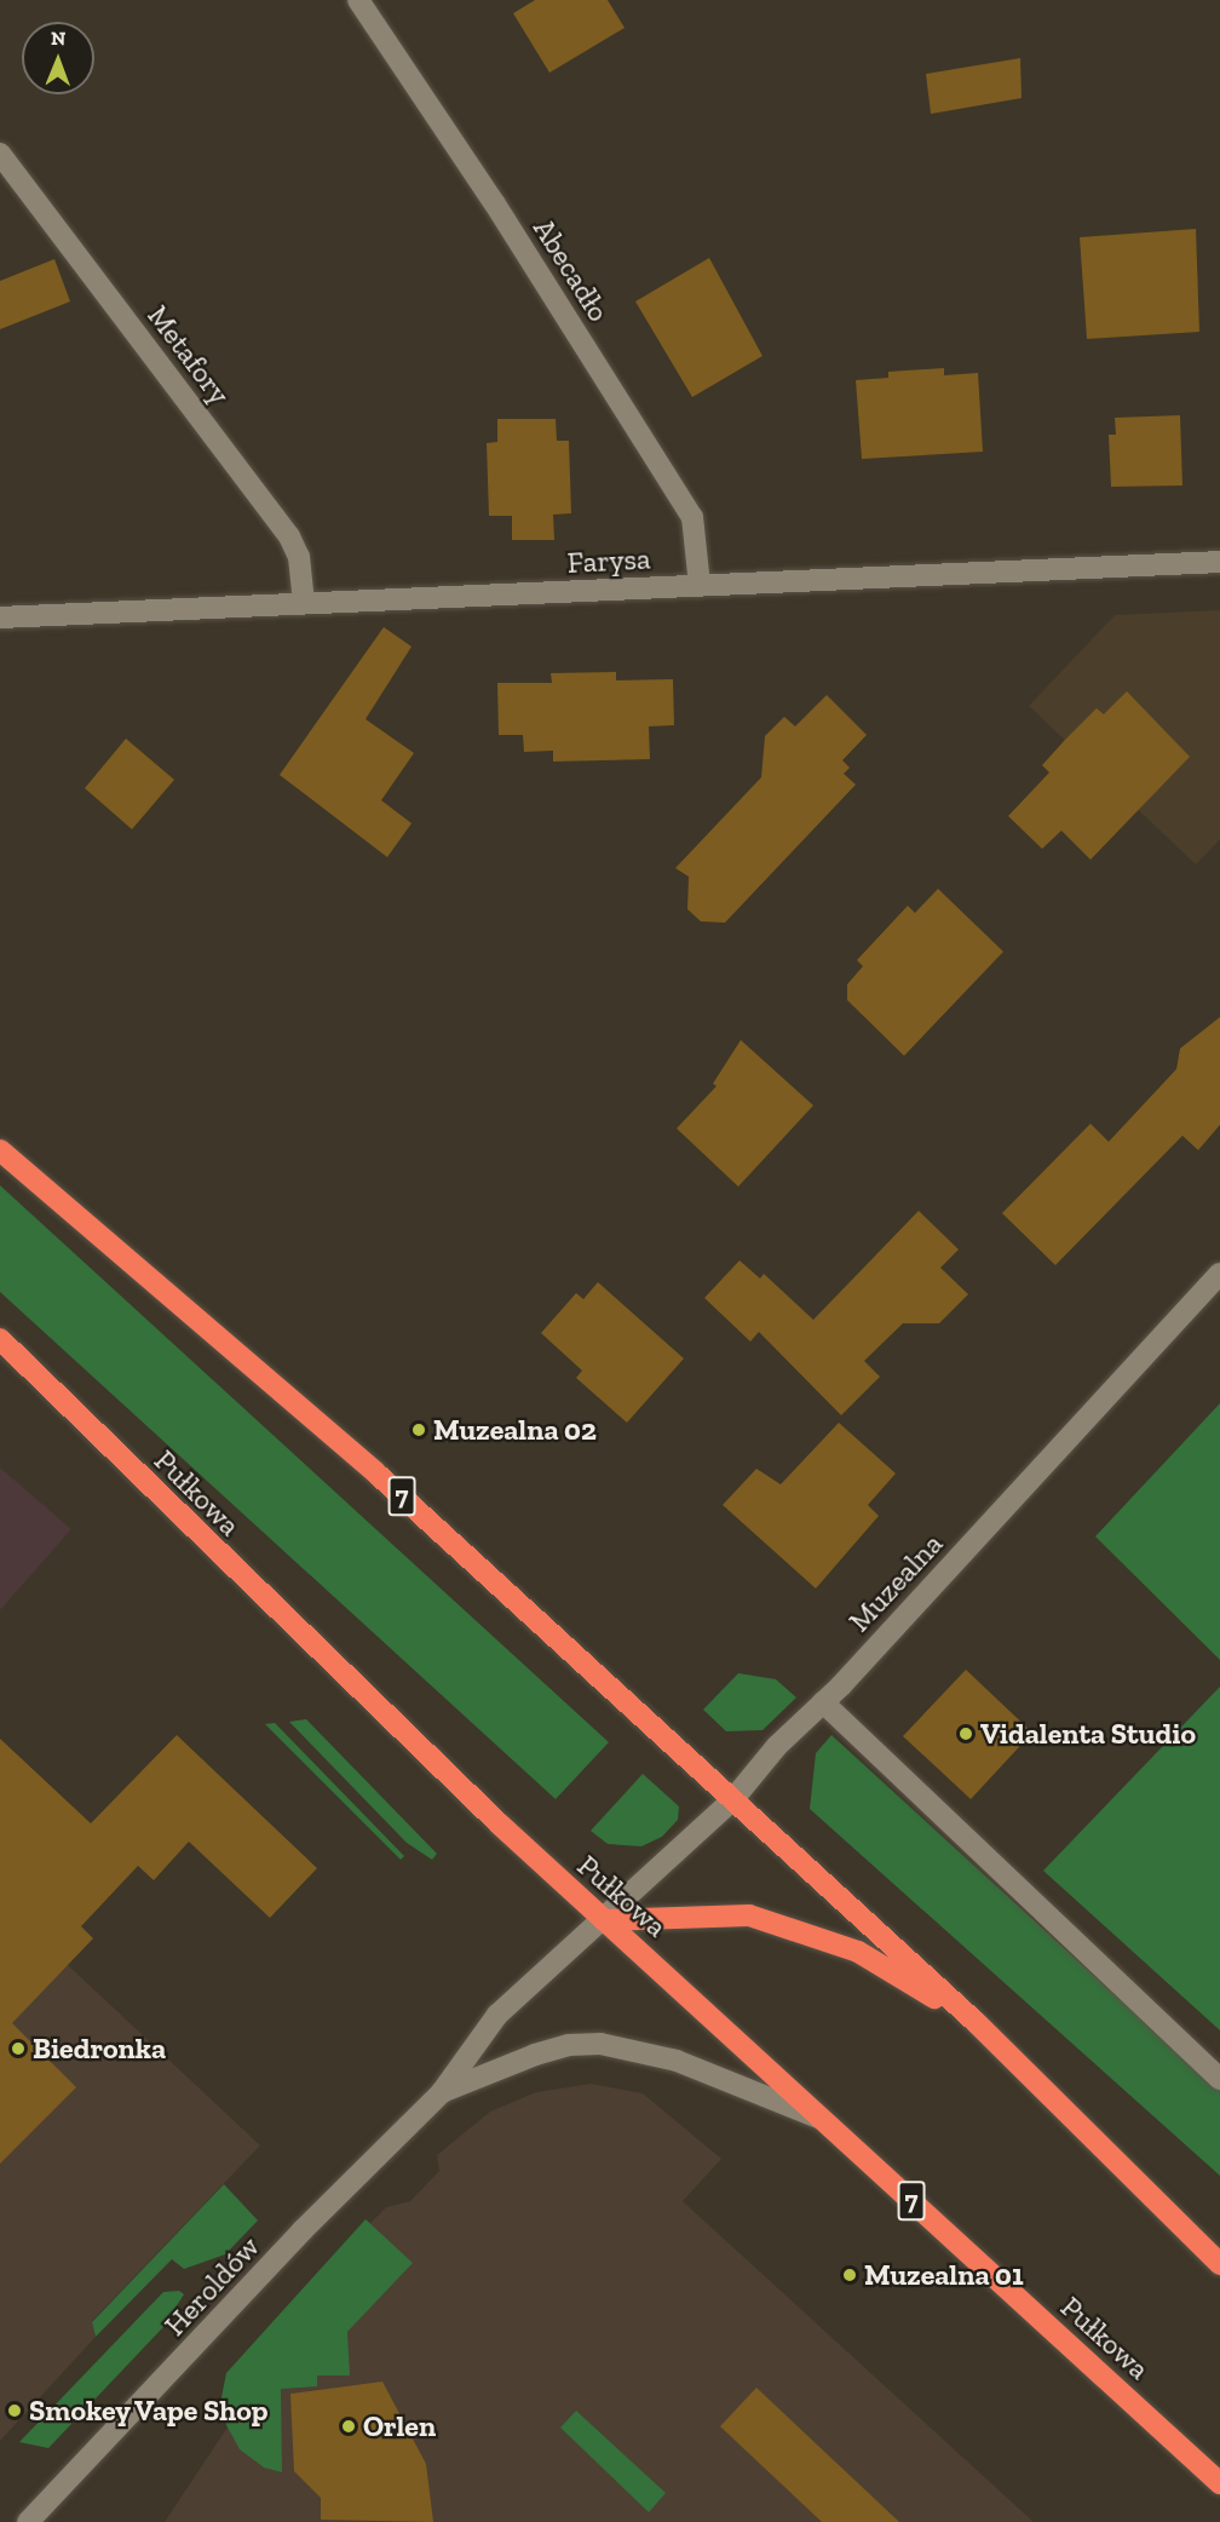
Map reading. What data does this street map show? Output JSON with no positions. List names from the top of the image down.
{
  "streets": {
    "highway": ["Pułkowa", "7"],
    "street": [
      "Abecadło",
      "Metafory",
      "Farysa",
      "Muzealna",
      "Heroldów"
    ]
  },
  "crossings": [
    ["Abecadło", "Farysa"],
    ["Metafory", "Farysa"],
    ["Pułkowa", "Muzealna"],
    ["Pułkowa", "Heroldów"],
    ["7", "Muzealna"],
    ["Muzealna", "Heroldów"]
  ],
  "places": [
    "Muzealna 02",
    "Vidalenta Studio",
    "Biedronka",
    "Muzealna 01",
    "Smokey Vape Shop",
    "Orlen"
  ],
  "north": "top"
}
